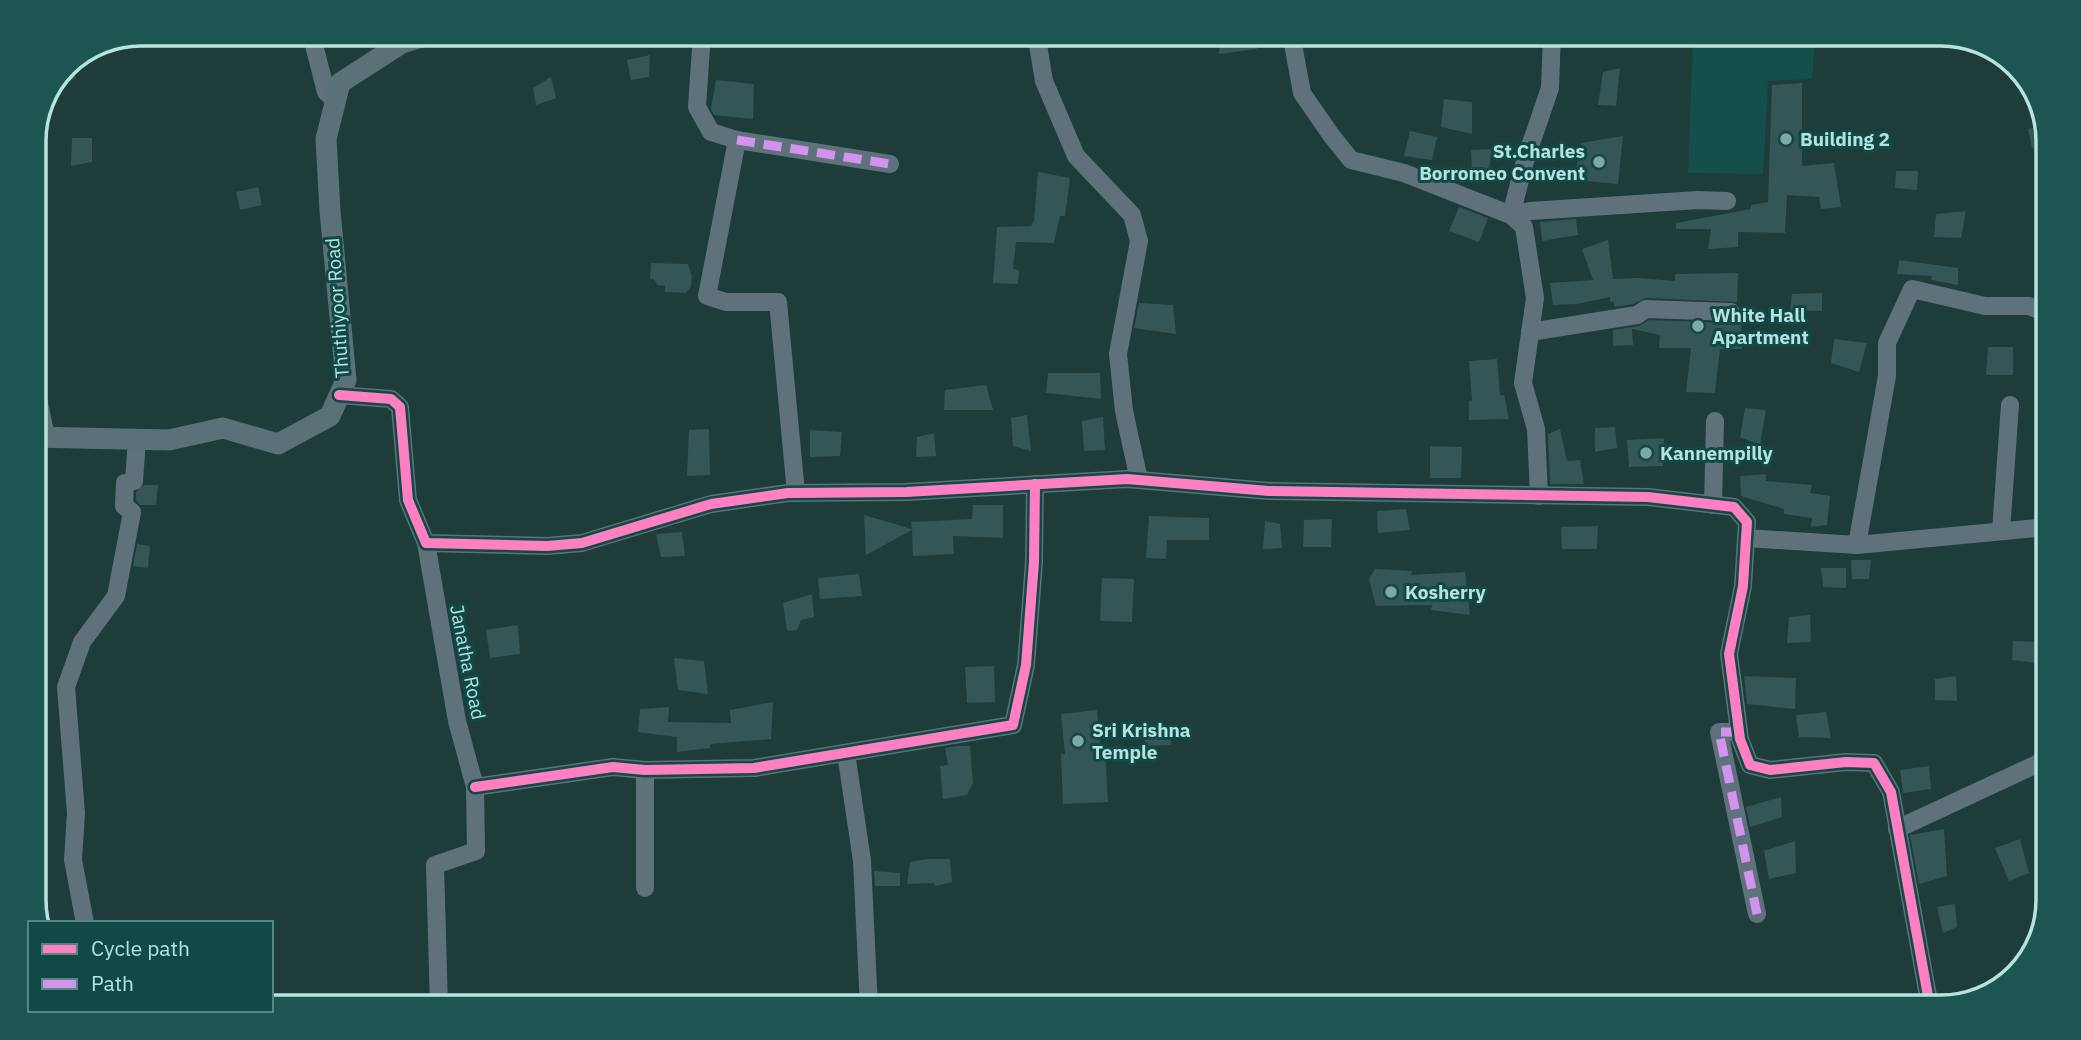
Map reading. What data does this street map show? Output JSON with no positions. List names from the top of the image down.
{
  "streets": {
    "main road": ["Thuthiyoor Road"],
    "street": ["Janatha Road"]
  },
  "crossings": [
    ["Thuthiyoor Road", "Janatha Road"]
  ],
  "places": [
    "Building 2",
    "St.Charles Borromeo Convent",
    "White Hall Apartment",
    "Kannempilly",
    "Kosherry",
    "Sri Krishna Temple"
  ],
  "legend": ["Cycle path", "Path"]
}
